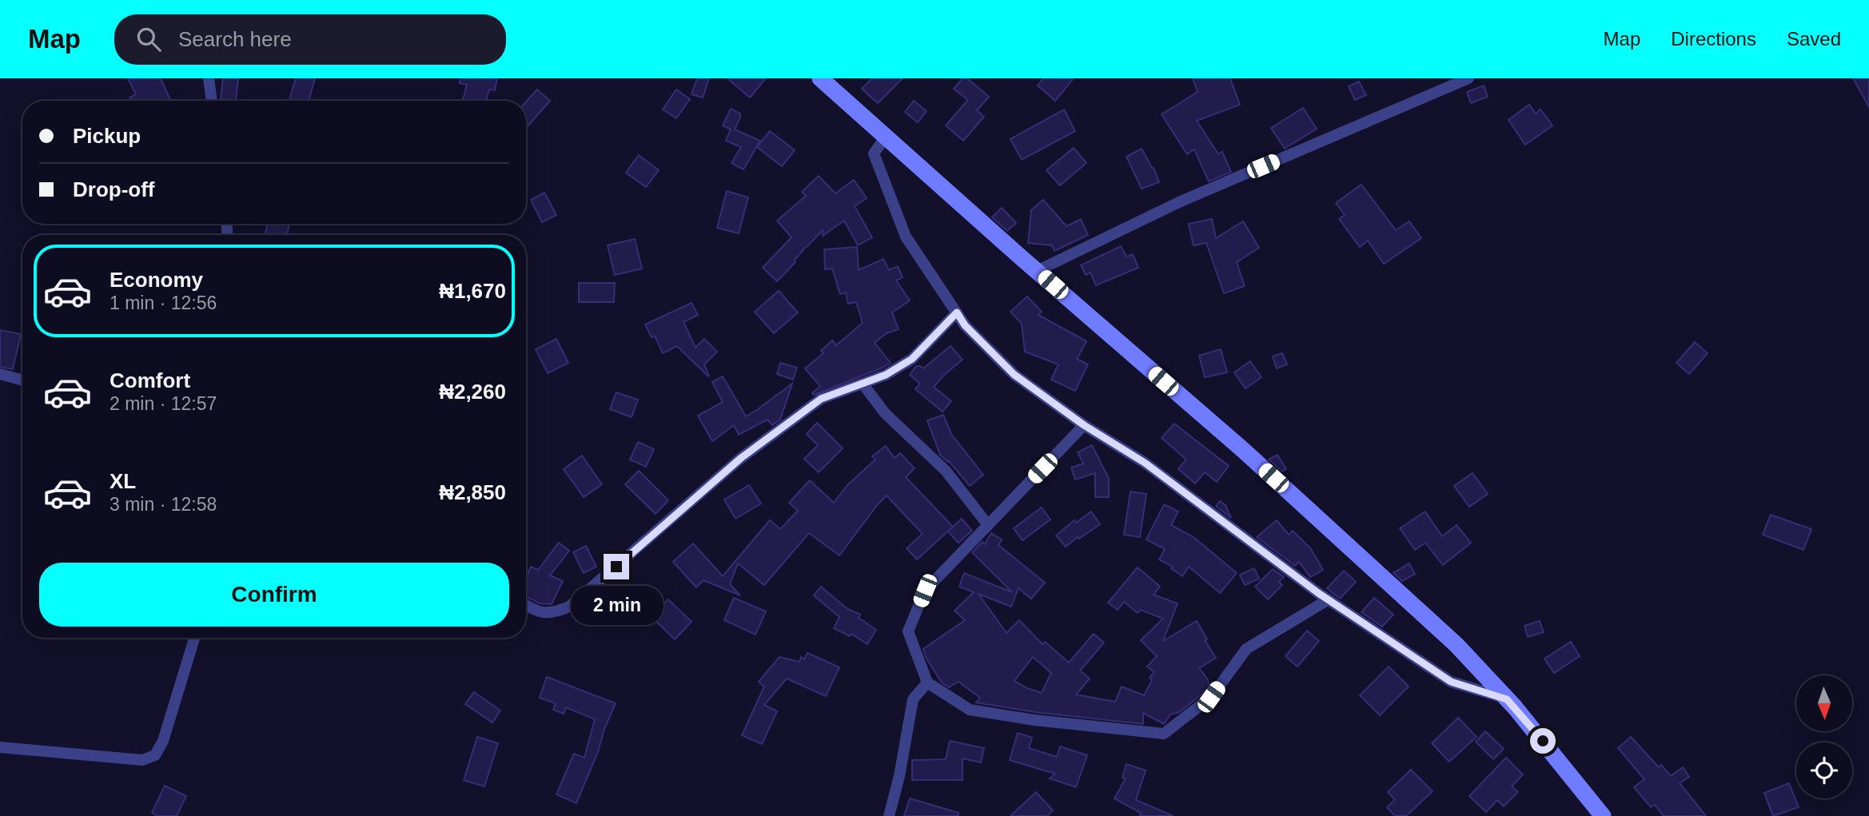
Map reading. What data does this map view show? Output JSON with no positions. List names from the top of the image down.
{
  "north": "bottom",
  "page": {
    "header": "Map",
    "search": "Search here",
    "nav": ["Map", "Directions", "Saved"],
    "banner": ["Pickup", "Drop-off"],
    "list": [
      {
        "name": "Economy",
        "note": "1 min · 12:56",
        "value": "₦1,670"
      },
      {
        "name": "Comfort",
        "note": "2 min · 12:57",
        "value": "₦2,260"
      },
      {
        "name": "XL",
        "note": "3 min · 12:58",
        "value": "₦2,850"
      }
    ],
    "buttons": "Confirm",
    "bubble": "2 min"
  }
}
